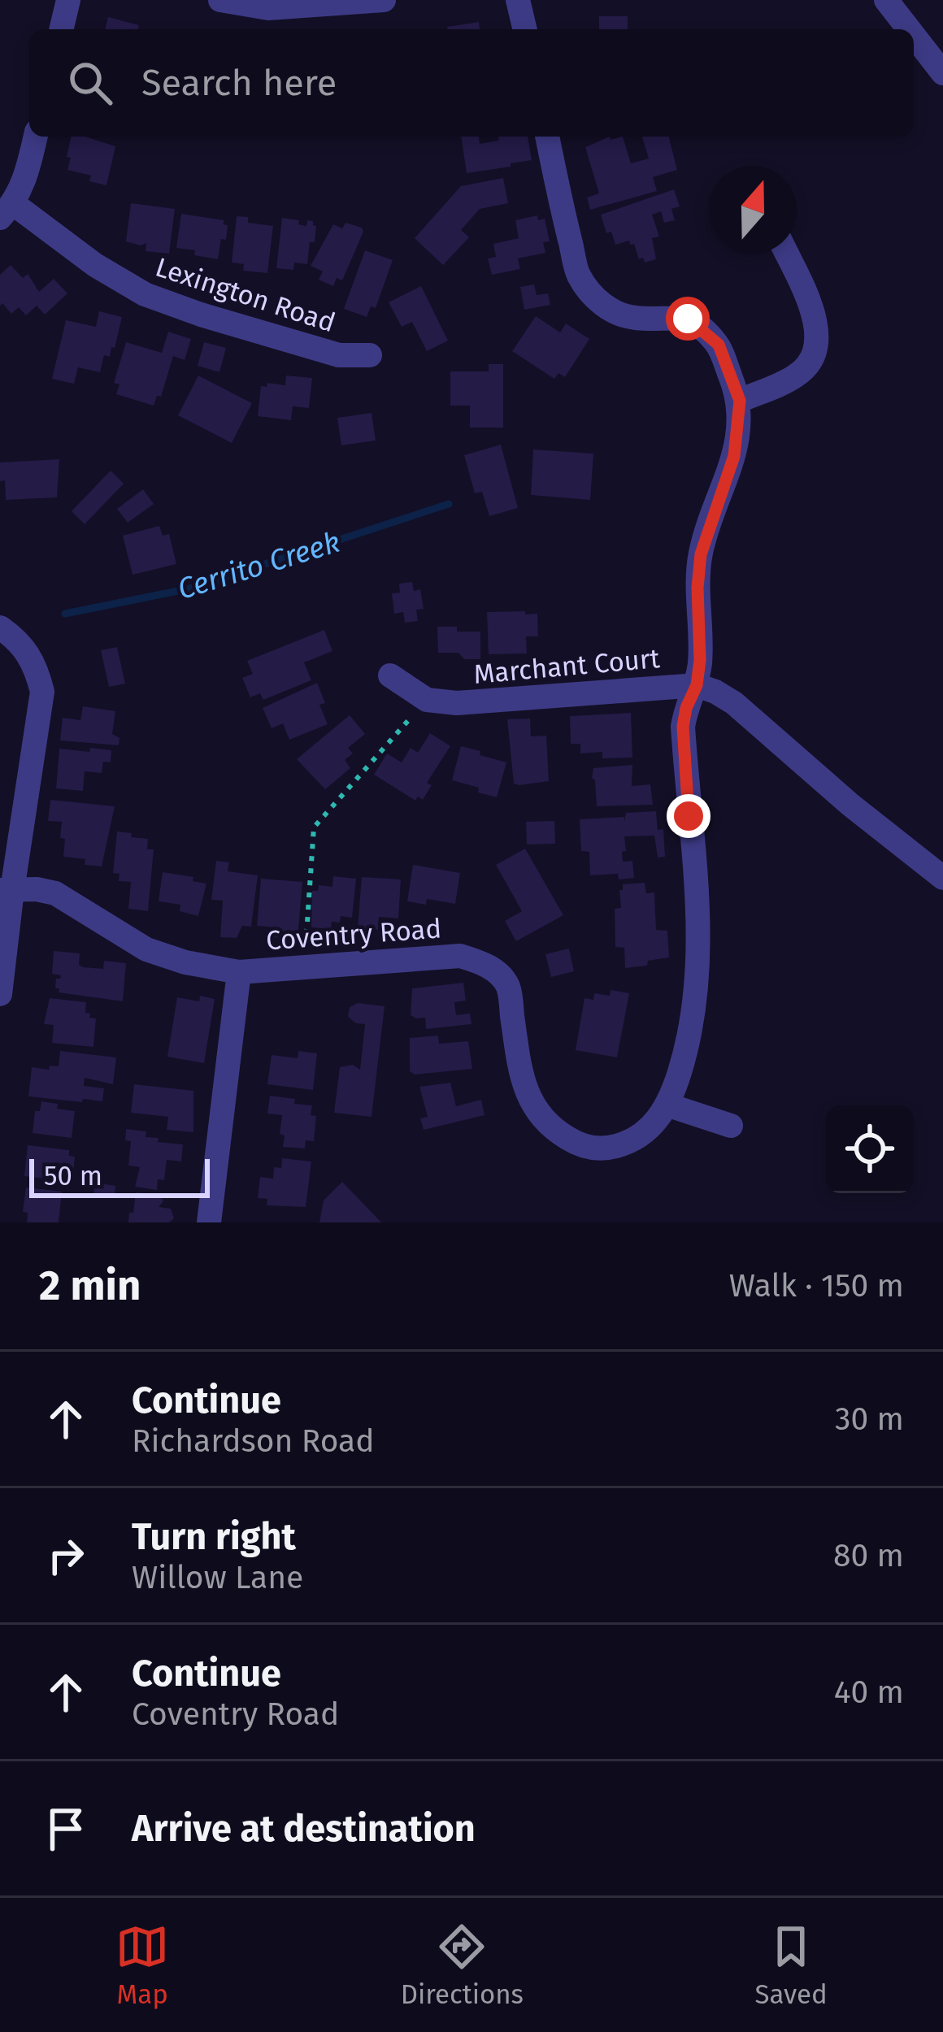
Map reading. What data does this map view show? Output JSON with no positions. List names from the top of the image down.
{
  "streets": {
    "street": ["Lexington Road", "Marchant Court", "Coventry Road"]
  },
  "crossings": [
    ["Marchant Court", "Coventry Road"]
  ],
  "water": ["Cerrito Creek"],
  "scale_bar": "50 m",
  "north": "top",
  "page": {
    "search": "Search here",
    "scale": "50 m",
    "heading": ["2 min", "Walk · 150 m"],
    "list": [
      ["Continue", "Richardson Road", "30 m"],
      ["Turn right", "Willow Lane", "80 m"],
      ["Continue", "Coventry Road", "40 m"],
      "Arrive at destination"
    ],
    "nav": ["Map", "Directions", "Saved"]
  }
}
